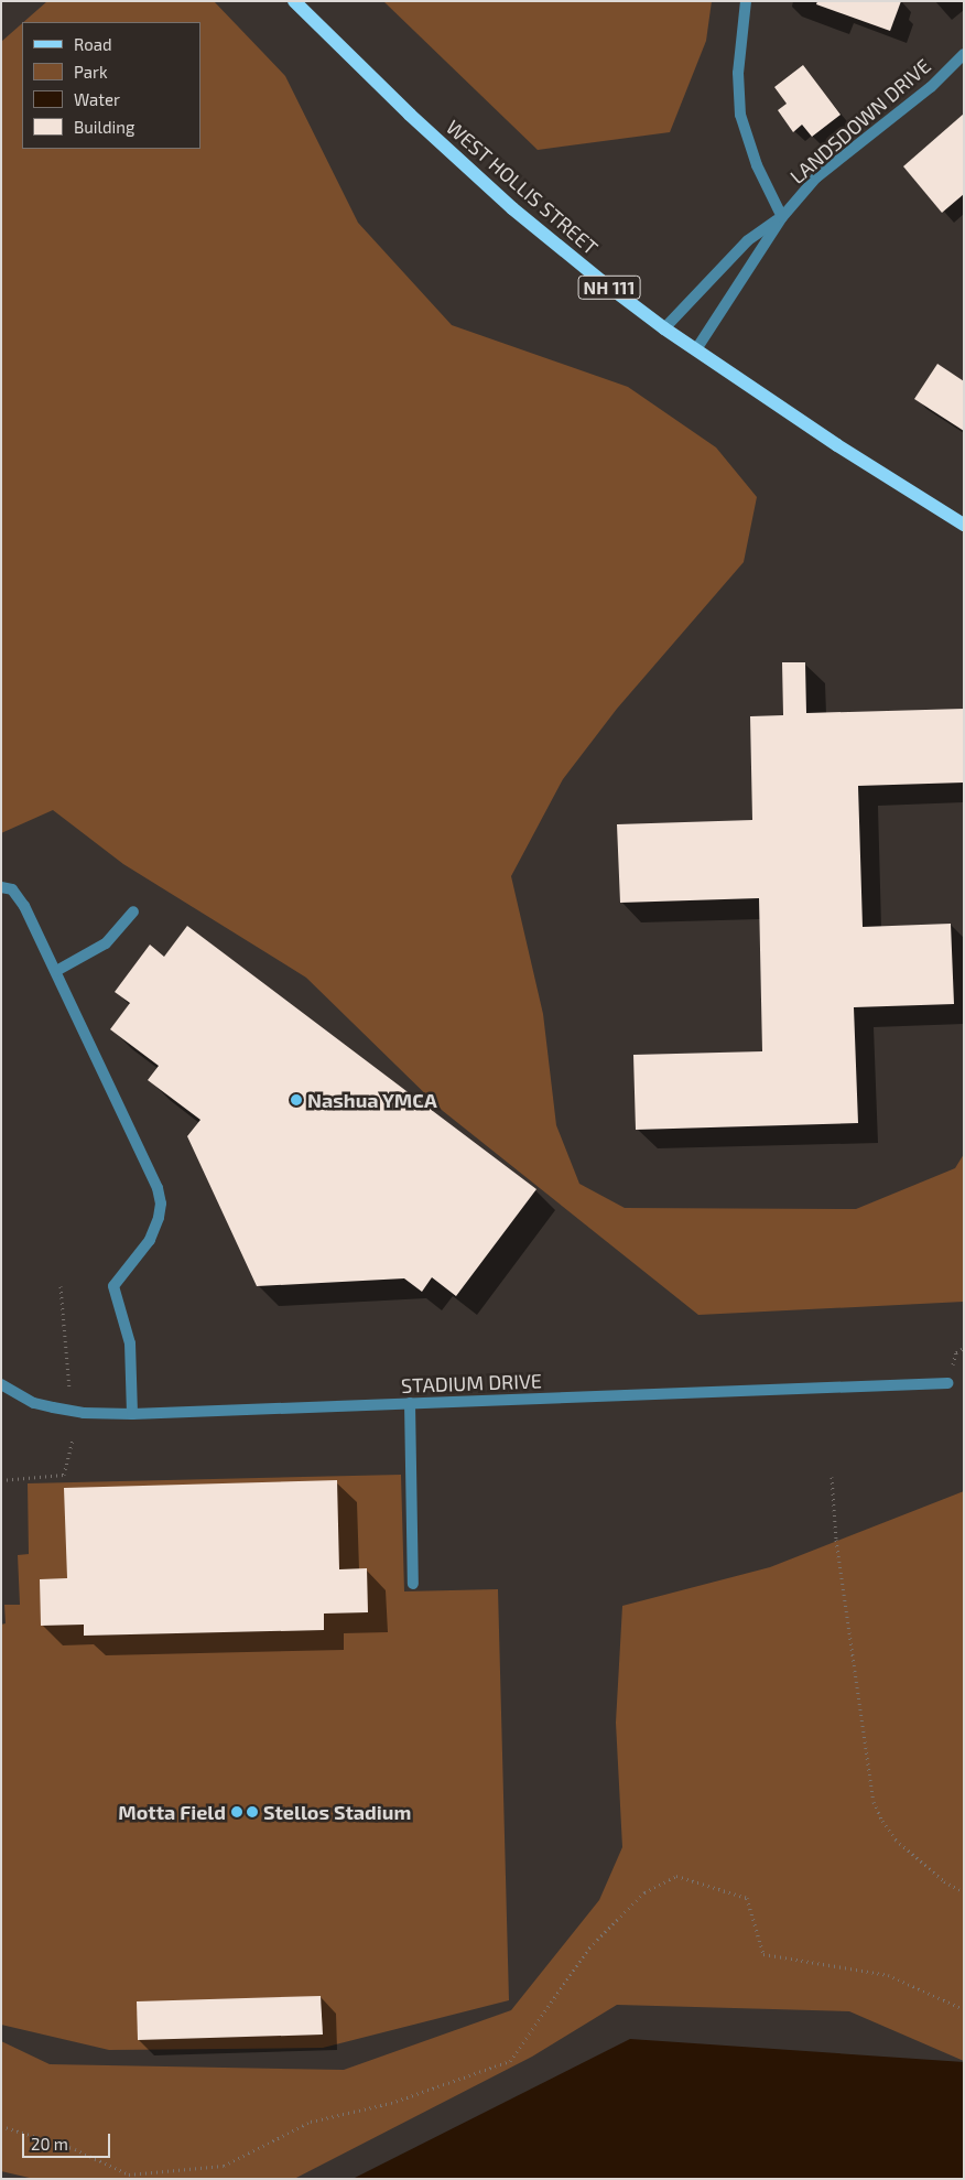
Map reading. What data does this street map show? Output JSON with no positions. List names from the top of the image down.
{
  "streets": {
    "main road": ["WEST HOLLIS STREET", "NH 111"],
    "street": ["LANDSDOWN DRIVE", "STADIUM DRIVE"]
  },
  "crossings": [
    ["LANDSDOWN DRIVE", "WEST HOLLIS STREET"]
  ],
  "places": ["Nashua YMCA", "Motta Field", "Stellos Stadium"],
  "legend": [
    "Road",
    "Park",
    "Water",
    "Building"
  ],
  "scale_bar": "20 m"
}
